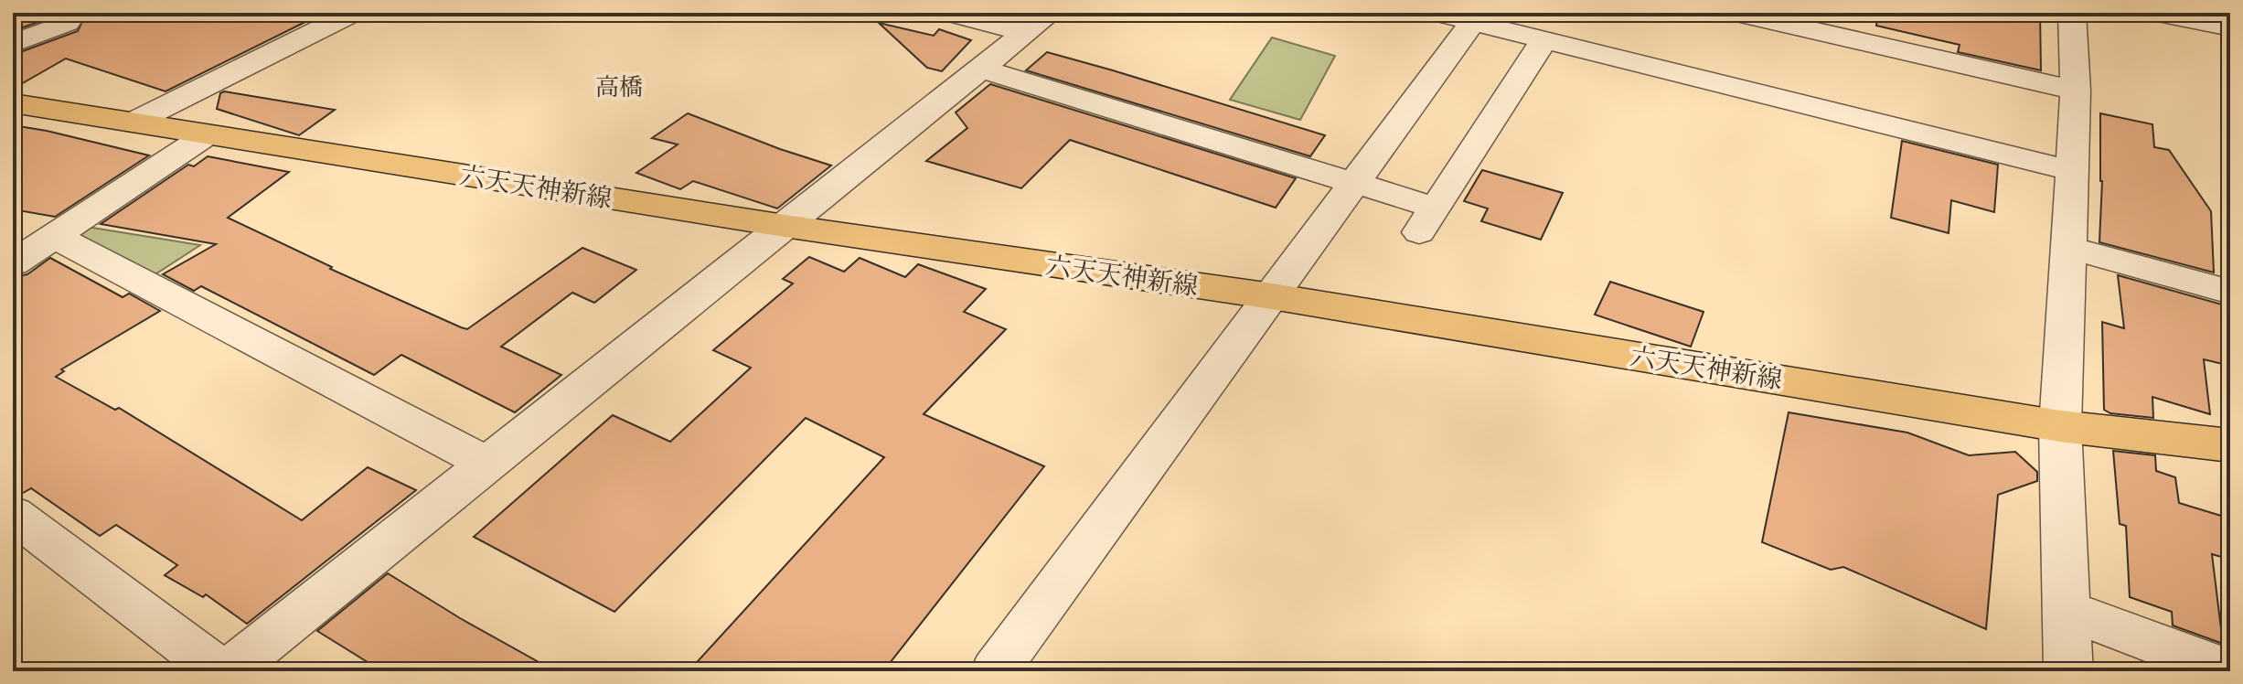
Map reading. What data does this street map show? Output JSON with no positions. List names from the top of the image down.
{
  "streets": {
    "main road": ["六天天神新線"]
  },
  "districts": ["高橋"]
}
